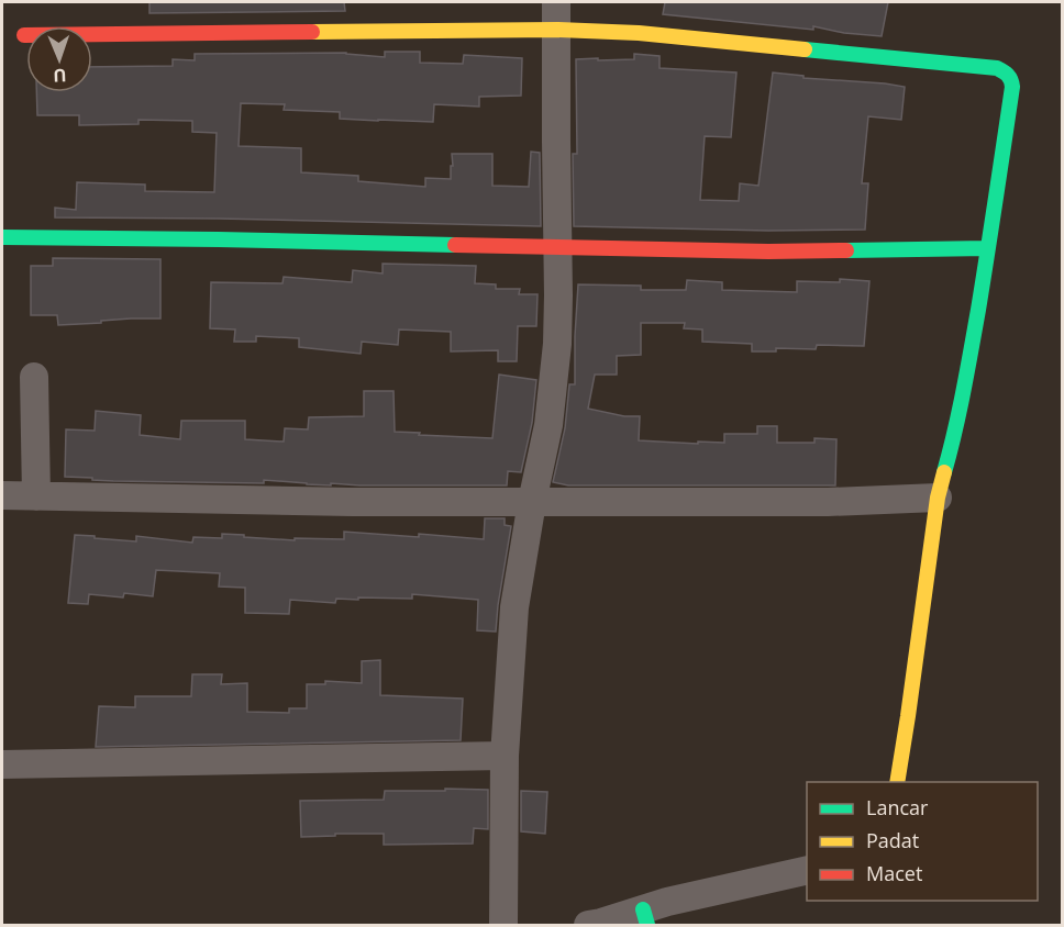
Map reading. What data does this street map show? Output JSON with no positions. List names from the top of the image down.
{
  "legend": ["Lancar", "Padat", "Macet"],
  "north": "bottom"
}
